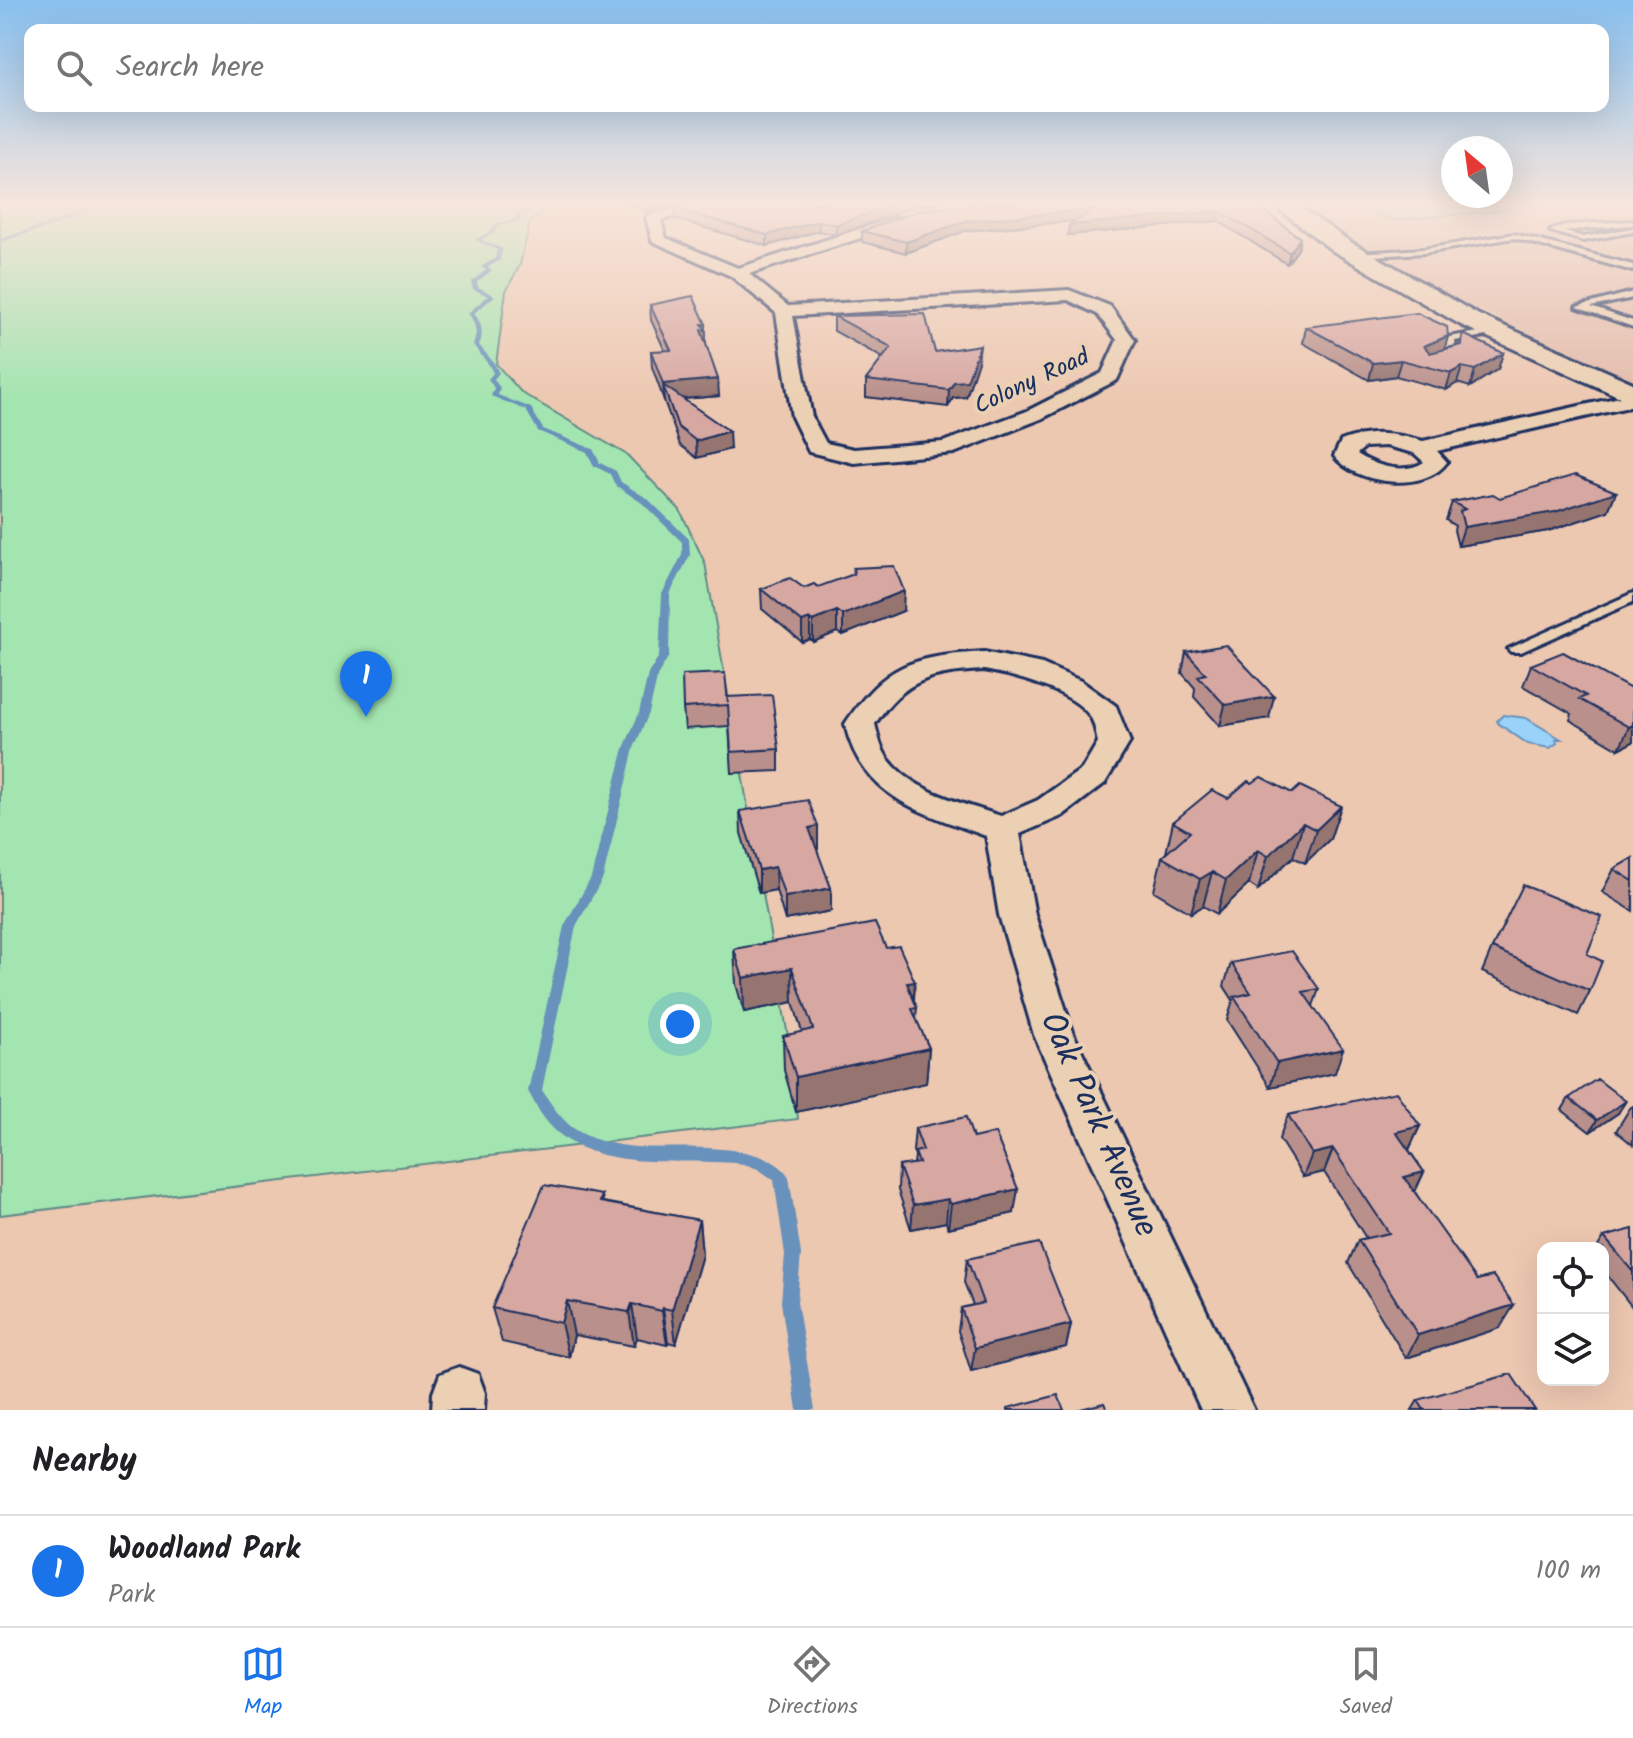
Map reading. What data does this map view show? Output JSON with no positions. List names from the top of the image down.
{
  "streets": {
    "street": ["Colony Road", "Oak Park Avenue"]
  },
  "north": "top left",
  "page": {
    "search": "Search here",
    "pins": "1",
    "heading": "Nearby",
    "list": [
      {
        "mark": "1",
        "name": "Woodland Park",
        "note": "Park",
        "value": "100 m"
      }
    ],
    "nav": ["Map", "Directions", "Saved"]
  }
}
